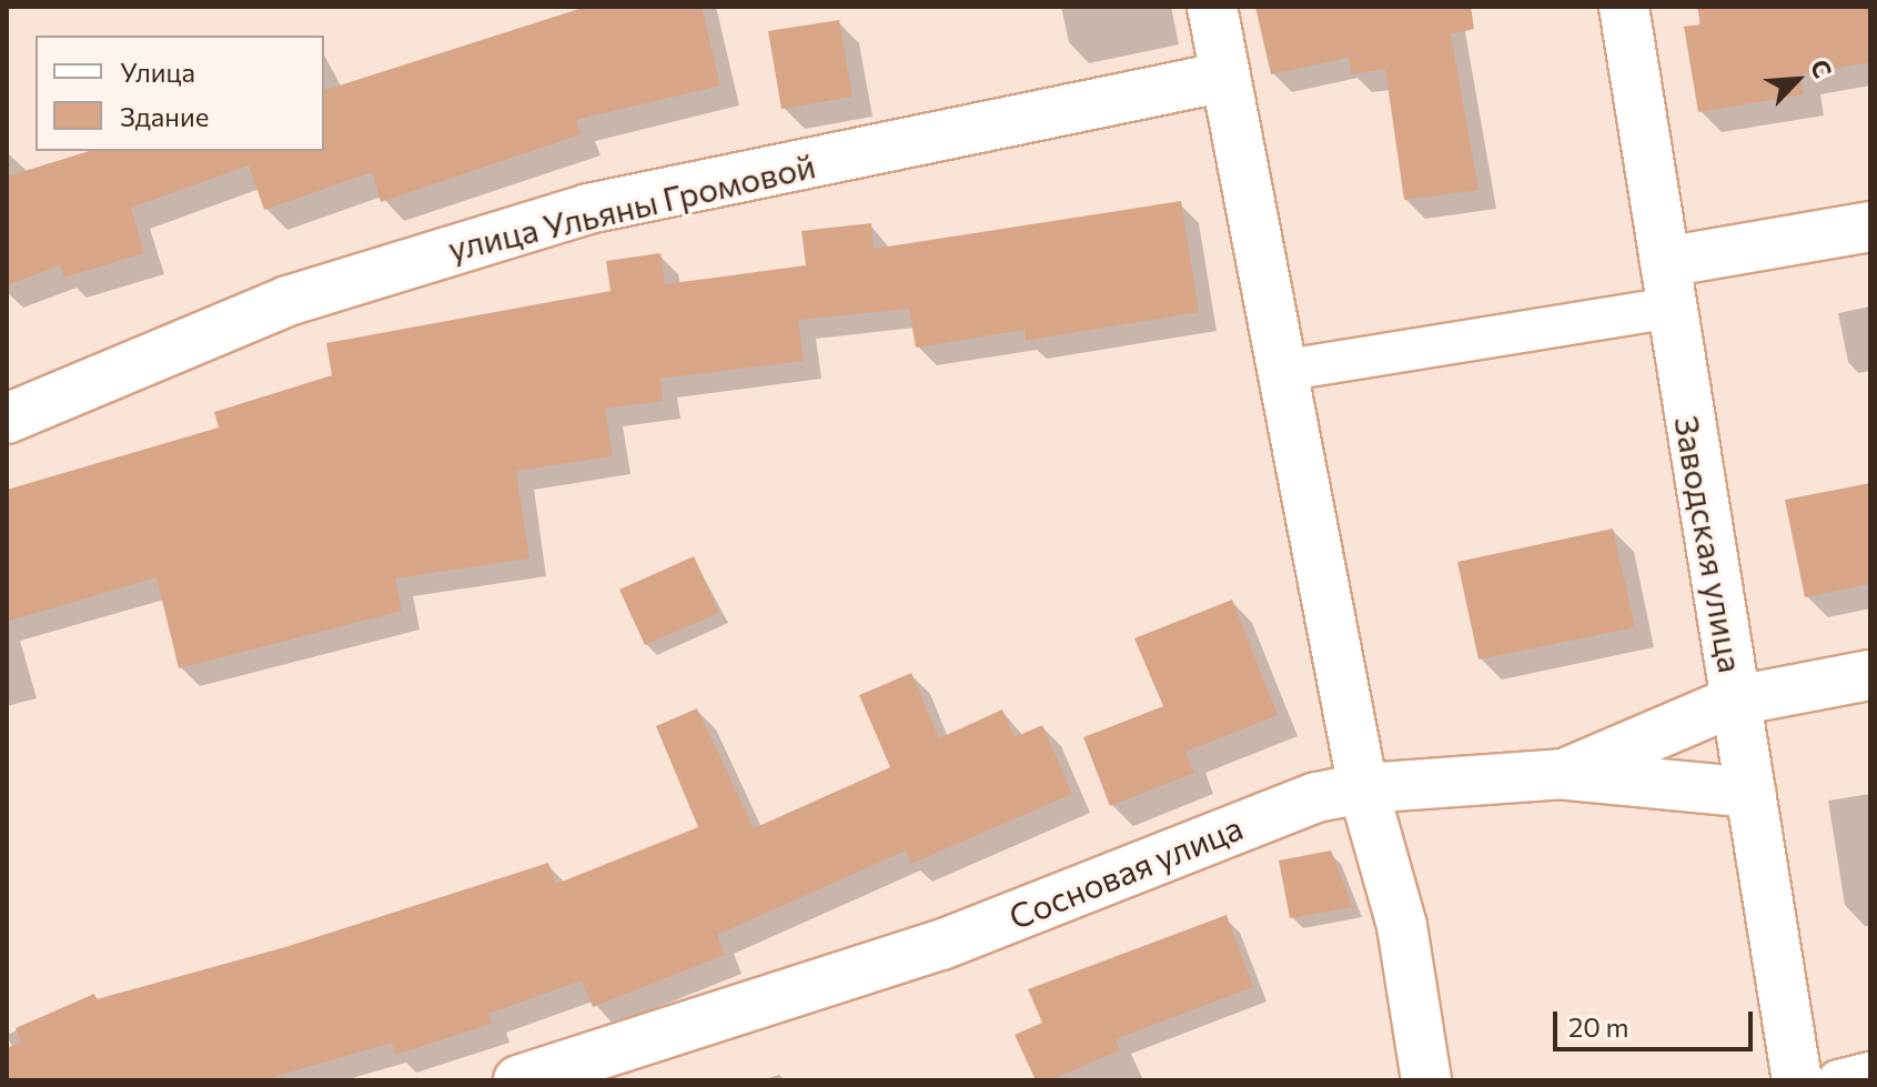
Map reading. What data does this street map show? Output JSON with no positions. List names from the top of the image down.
{
  "streets": {
    "street": ["улица Ульяны Громовой", "Заводская улица", "Сосновая улица"]
  },
  "crossings": [
    ["Заводская улица", "Сосновая улица"]
  ],
  "legend": ["Улица", "Здание"],
  "scale_bar": "20 m",
  "north": "top right"
}
